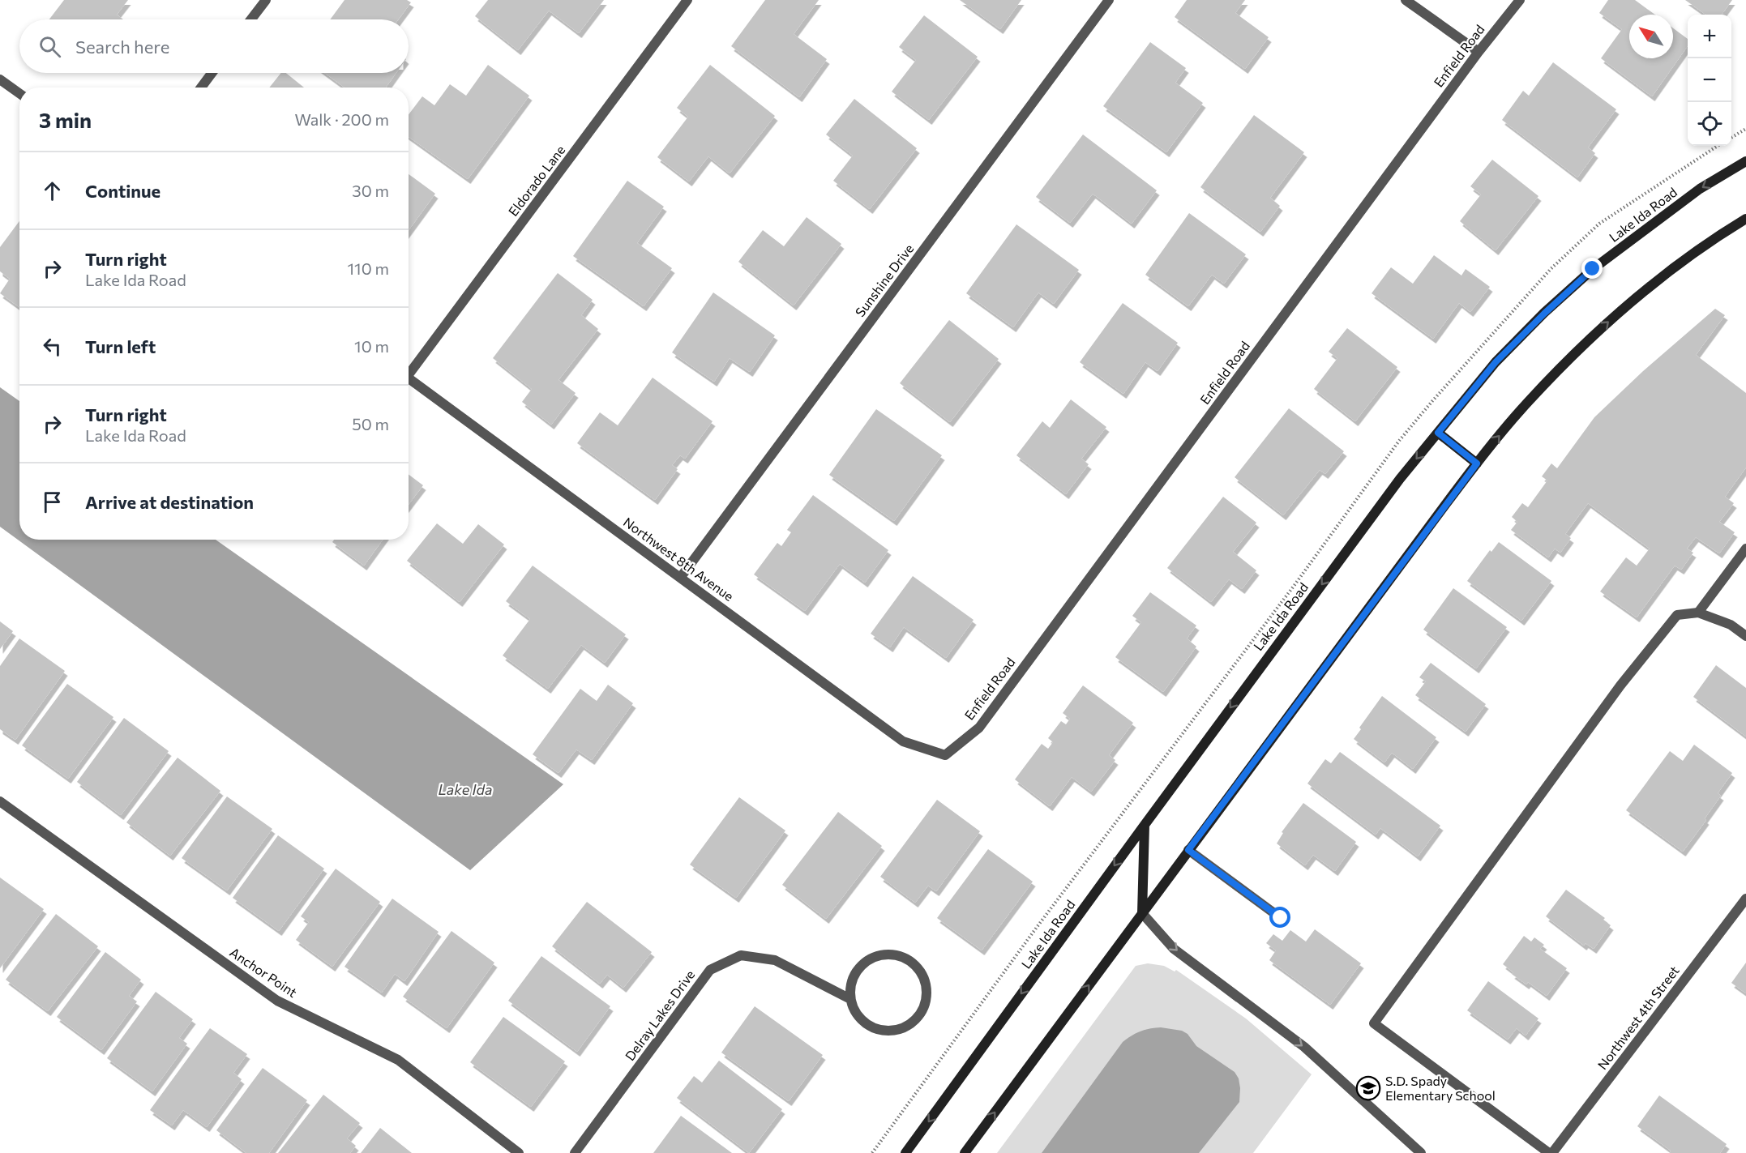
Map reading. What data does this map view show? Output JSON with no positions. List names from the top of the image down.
{
  "streets": {
    "street": [
      "Enfield Road",
      "Eldorado Lane",
      "Lake Ida Road",
      "Sunshine Drive",
      "Northwest 8th Avenue",
      "Anchor Point",
      "Delray Lakes Drive",
      "Northwest 4th Street"
    ]
  },
  "crossings": [
    ["Enfield Road", "Northwest 8th Avenue"],
    ["Sunshine Drive", "Northwest 8th Avenue"]
  ],
  "water": ["Lake Ida"],
  "places": {
    "school or university": ["S.D. Spady Elementary School"]
  },
  "north": "top left",
  "page": {
    "map_buttons": ["+", "−"],
    "search": "Search here",
    "heading": ["3 min", "Walk · 200 m"],
    "list": [
      ["Continue", "30 m"],
      ["Turn right", "Lake Ida Road", "110 m"],
      ["Turn left", "10 m"],
      ["Turn right", "Lake Ida Road", "50 m"],
      "Arrive at destination"
    ]
  }
}
